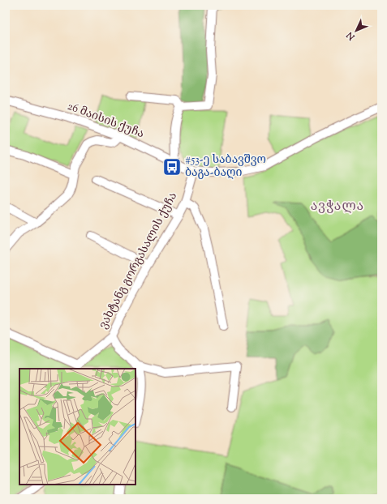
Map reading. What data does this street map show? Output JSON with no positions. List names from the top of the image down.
{
  "streets": {
    "street": ["26 მაისის ქუჩა", "ვახტანგ გორგასალის ქუჩა"]
  },
  "crossings": [
    ["26 მაისის ქუჩა", "ვახტანგ გორგასალის ქუჩა"]
  ],
  "districts": ["ავჭალა"],
  "places": {
    "bus stop": ["#53-ე საბავშვო ბაგა-ბაღი"]
  },
  "north": "bottom left"
}
